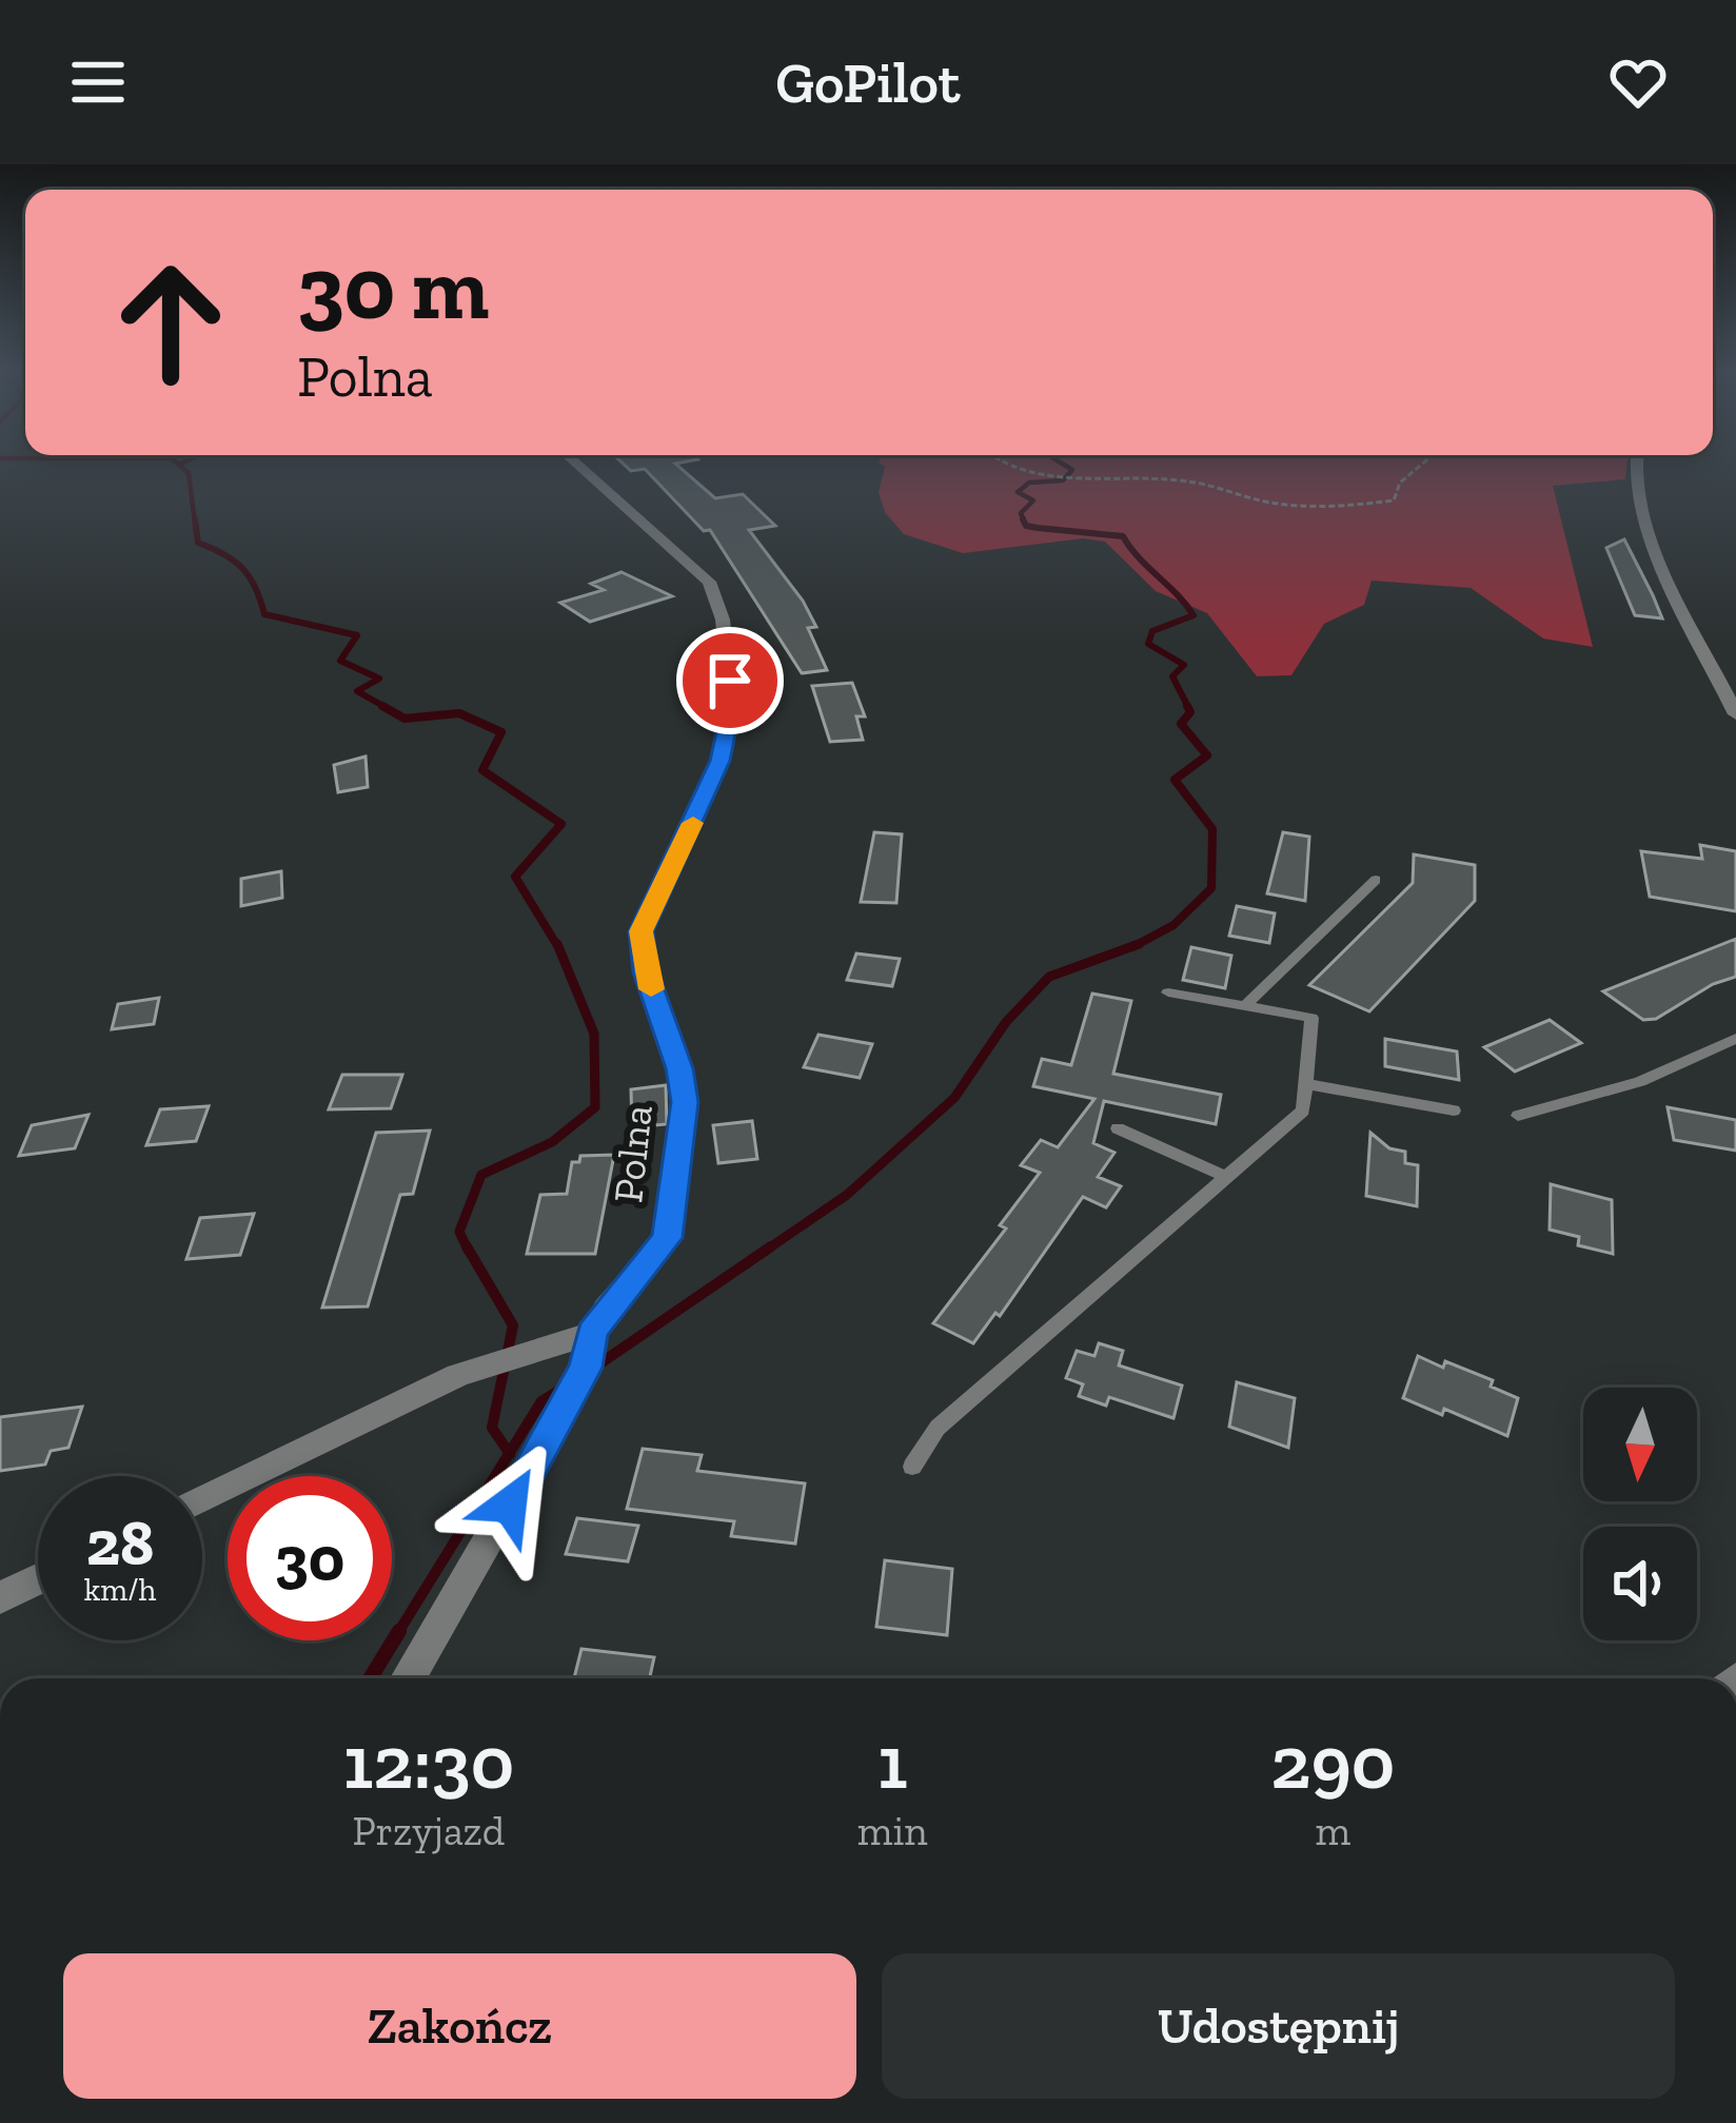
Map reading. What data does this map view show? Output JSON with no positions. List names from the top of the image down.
{
  "streets": {
    "street": ["Polna"]
  },
  "north": "bottom",
  "page": {
    "header": "GoPilot",
    "turn": ["30 m", "Polna"],
    "speed": "28 km/h",
    "limit": "30",
    "eta": [
      "12:30",
      "Przyjazd",
      "1",
      "min",
      "290",
      "m"
    ],
    "buttons": ["Zakończ", "Udostępnij"]
  }
}
